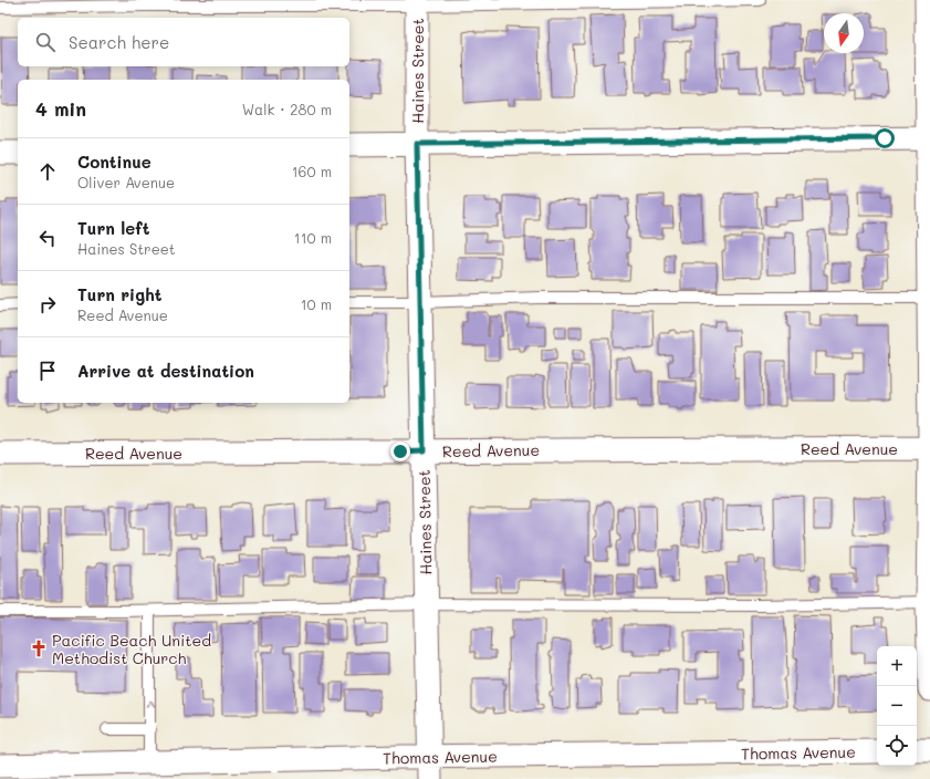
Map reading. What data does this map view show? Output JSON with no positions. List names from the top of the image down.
{
  "streets": {
    "street": ["Haines Street", "Reed Avenue", "Thomas Avenue"]
  },
  "crossings": [
    ["Haines Street", "Reed Avenue"],
    ["Haines Street", "Thomas Avenue"]
  ],
  "places": {
    "church": ["Pacific Beach United Methodist Church"]
  },
  "north": "bottom",
  "page": {
    "search": "Search here",
    "heading": ["4 min", "Walk · 280 m"],
    "list": [
      ["Continue", "Oliver Avenue", "160 m"],
      ["Turn left", "Haines Street", "110 m"],
      ["Turn right", "Reed Avenue", "10 m"],
      "Arrive at destination"
    ],
    "map_buttons": ["+", "−"]
  }
}
